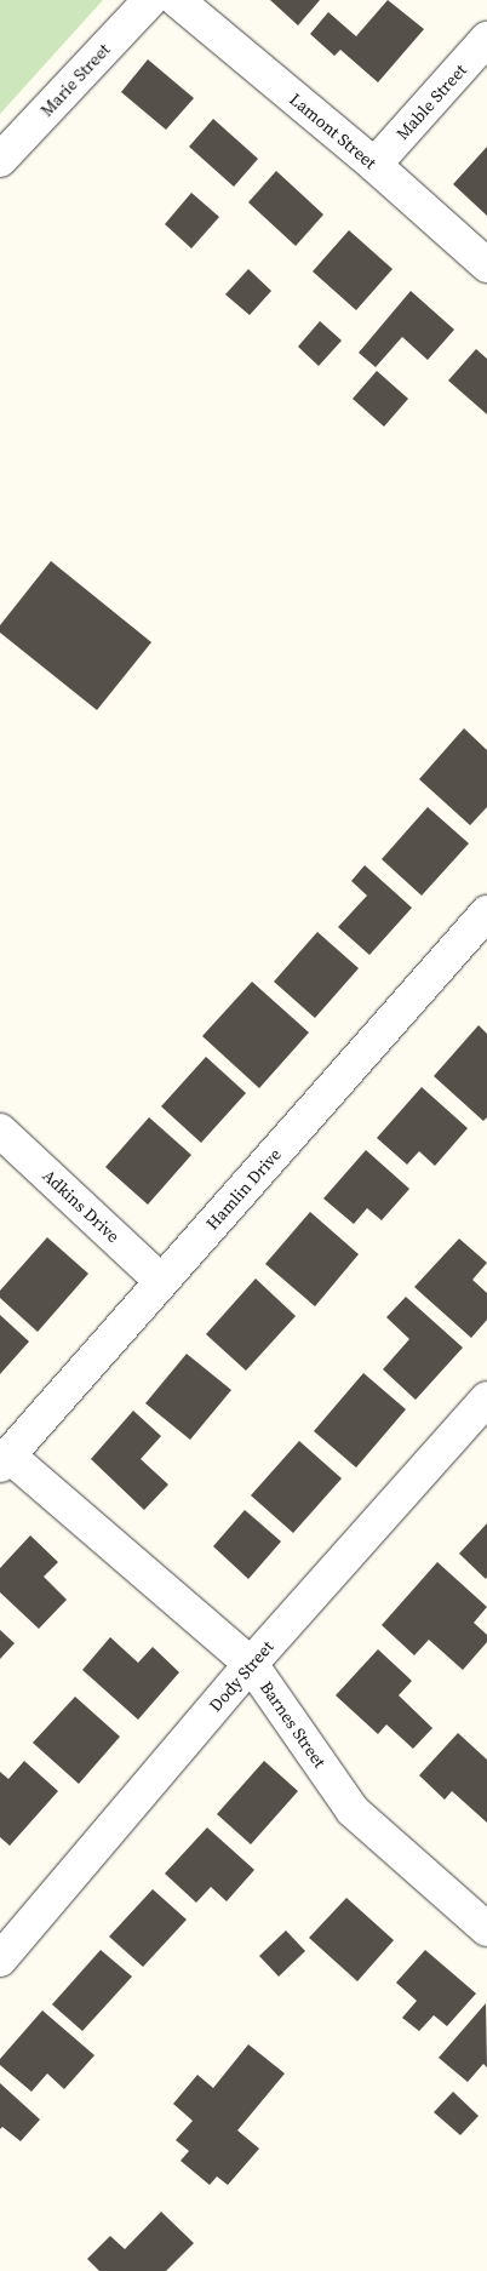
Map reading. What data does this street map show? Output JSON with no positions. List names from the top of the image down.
{
  "streets": {
    "street": [
      "Marie Street",
      "Mable Street",
      "Lamont Street",
      "Hamlin Drive",
      "Adkins Drive",
      "Dody Street",
      "Barnes Street"
    ]
  },
  "crossings": [
    ["Mable Street", "Lamont Street"],
    ["Hamlin Drive", "Adkins Drive"],
    ["Hamlin Drive", "Barnes Street"],
    ["Dody Street", "Barnes Street"]
  ]
}
